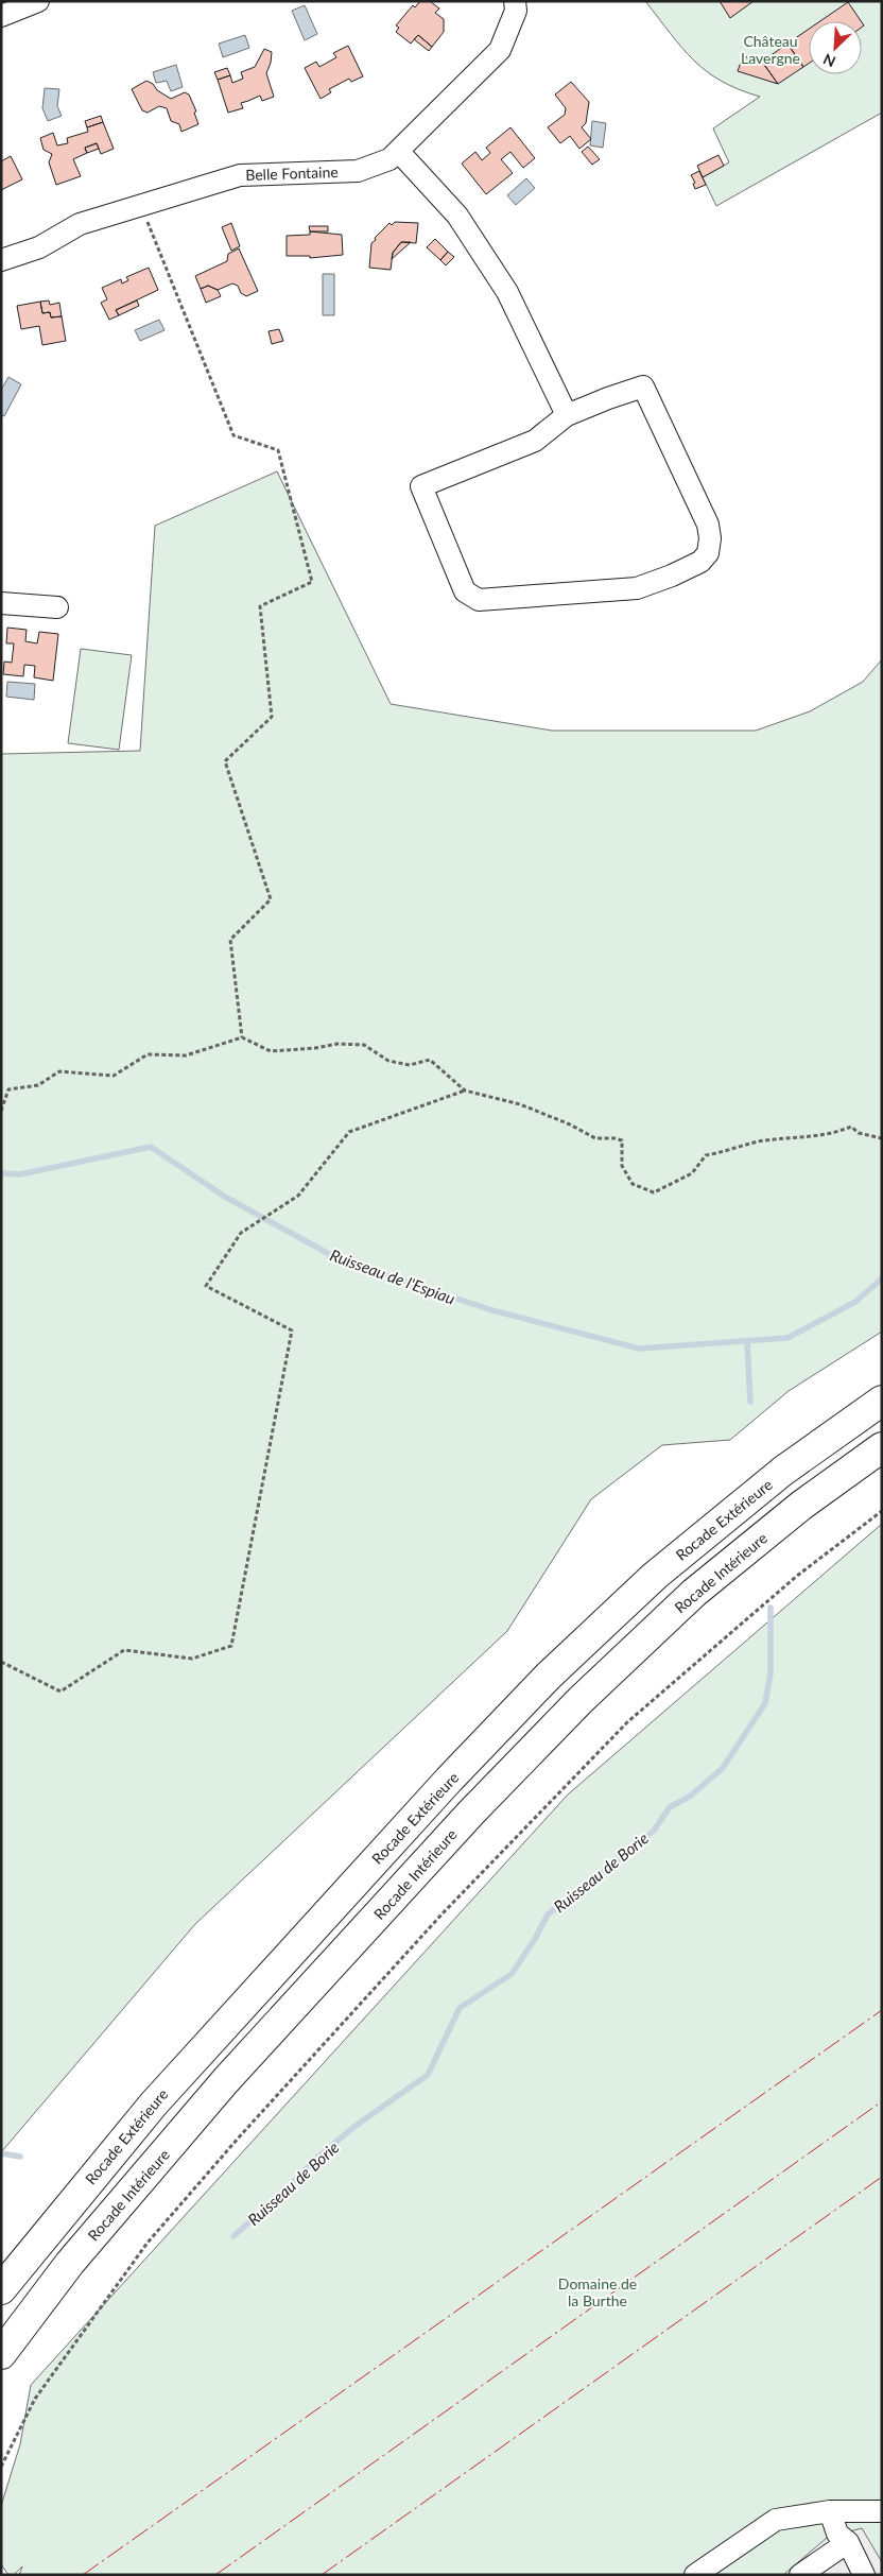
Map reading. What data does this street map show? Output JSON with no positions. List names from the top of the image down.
{
  "streets": {
    "highway": ["Rocade Extérieure", "Rocade Intérieure"],
    "street": ["Belle Fontaine"]
  },
  "water": ["Ruisseau de l'Espiau", "Ruisseau de Borie"],
  "parks": ["Château Lavergne", "Domaine de la Burthe"],
  "north": "bottom left"
}
